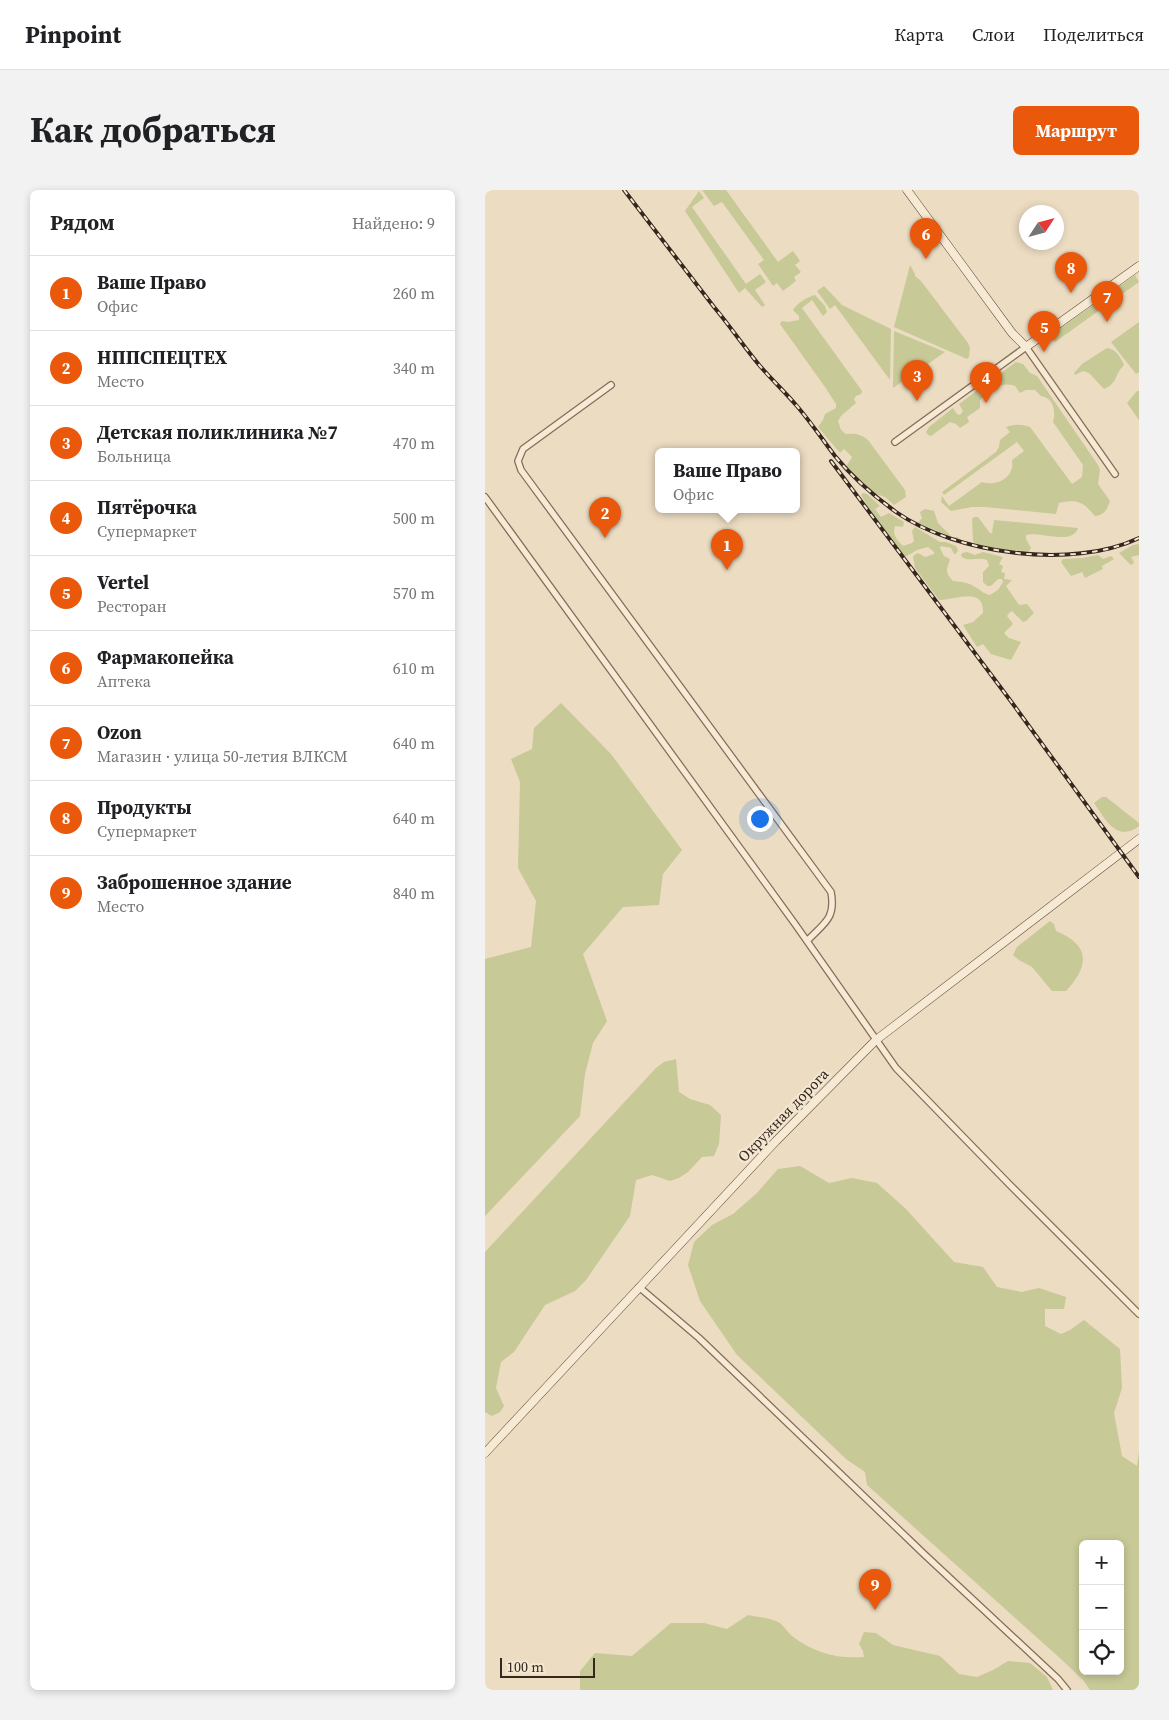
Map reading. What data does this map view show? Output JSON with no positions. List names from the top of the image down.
{
  "streets": {
    "main road": ["Окружная дорога"]
  },
  "scale_bar": "100 m",
  "north": "top right",
  "page": {
    "header": "Pinpoint",
    "nav": ["Карта", "Слои", "Поделиться"],
    "title": "Как добраться",
    "buttons": "Маршрут",
    "heading": ["Рядом", "Найдено: 9"],
    "pins": [
      "6",
      "8",
      "7",
      "5",
      "3",
      "4",
      "2",
      "1",
      "9"
    ],
    "list": [
      {
        "mark": "1",
        "name": "Ваше Право",
        "note": "Офис",
        "value": "260 m"
      },
      {
        "mark": "2",
        "name": "НППСПЕЦТЕХ",
        "note": "Место",
        "value": "340 m"
      },
      {
        "mark": "3",
        "name": "Детская поликлиника №7",
        "note": "Больница",
        "value": "470 m"
      },
      {
        "mark": "4",
        "name": "Пятёрочка",
        "note": "Супермаркет",
        "value": "500 m"
      },
      {
        "mark": "5",
        "name": "Vertel",
        "note": "Ресторан",
        "value": "570 m"
      },
      {
        "mark": "6",
        "name": "Фармакопейка",
        "note": "Аптека",
        "value": "610 m"
      },
      {
        "mark": "7",
        "name": "Ozon",
        "note": "Магазин · улица 50-летия ВЛКСМ",
        "value": "640 m"
      },
      {
        "mark": "8",
        "name": "Продукты",
        "note": "Супермаркет",
        "value": "640 m"
      },
      {
        "mark": "9",
        "name": "Заброшенное здание",
        "note": "Место",
        "value": "840 m"
      }
    ],
    "popup": ["Ваше Право", "Офис"],
    "map_buttons": ["+", "−"],
    "scale": "100 m"
  }
}
